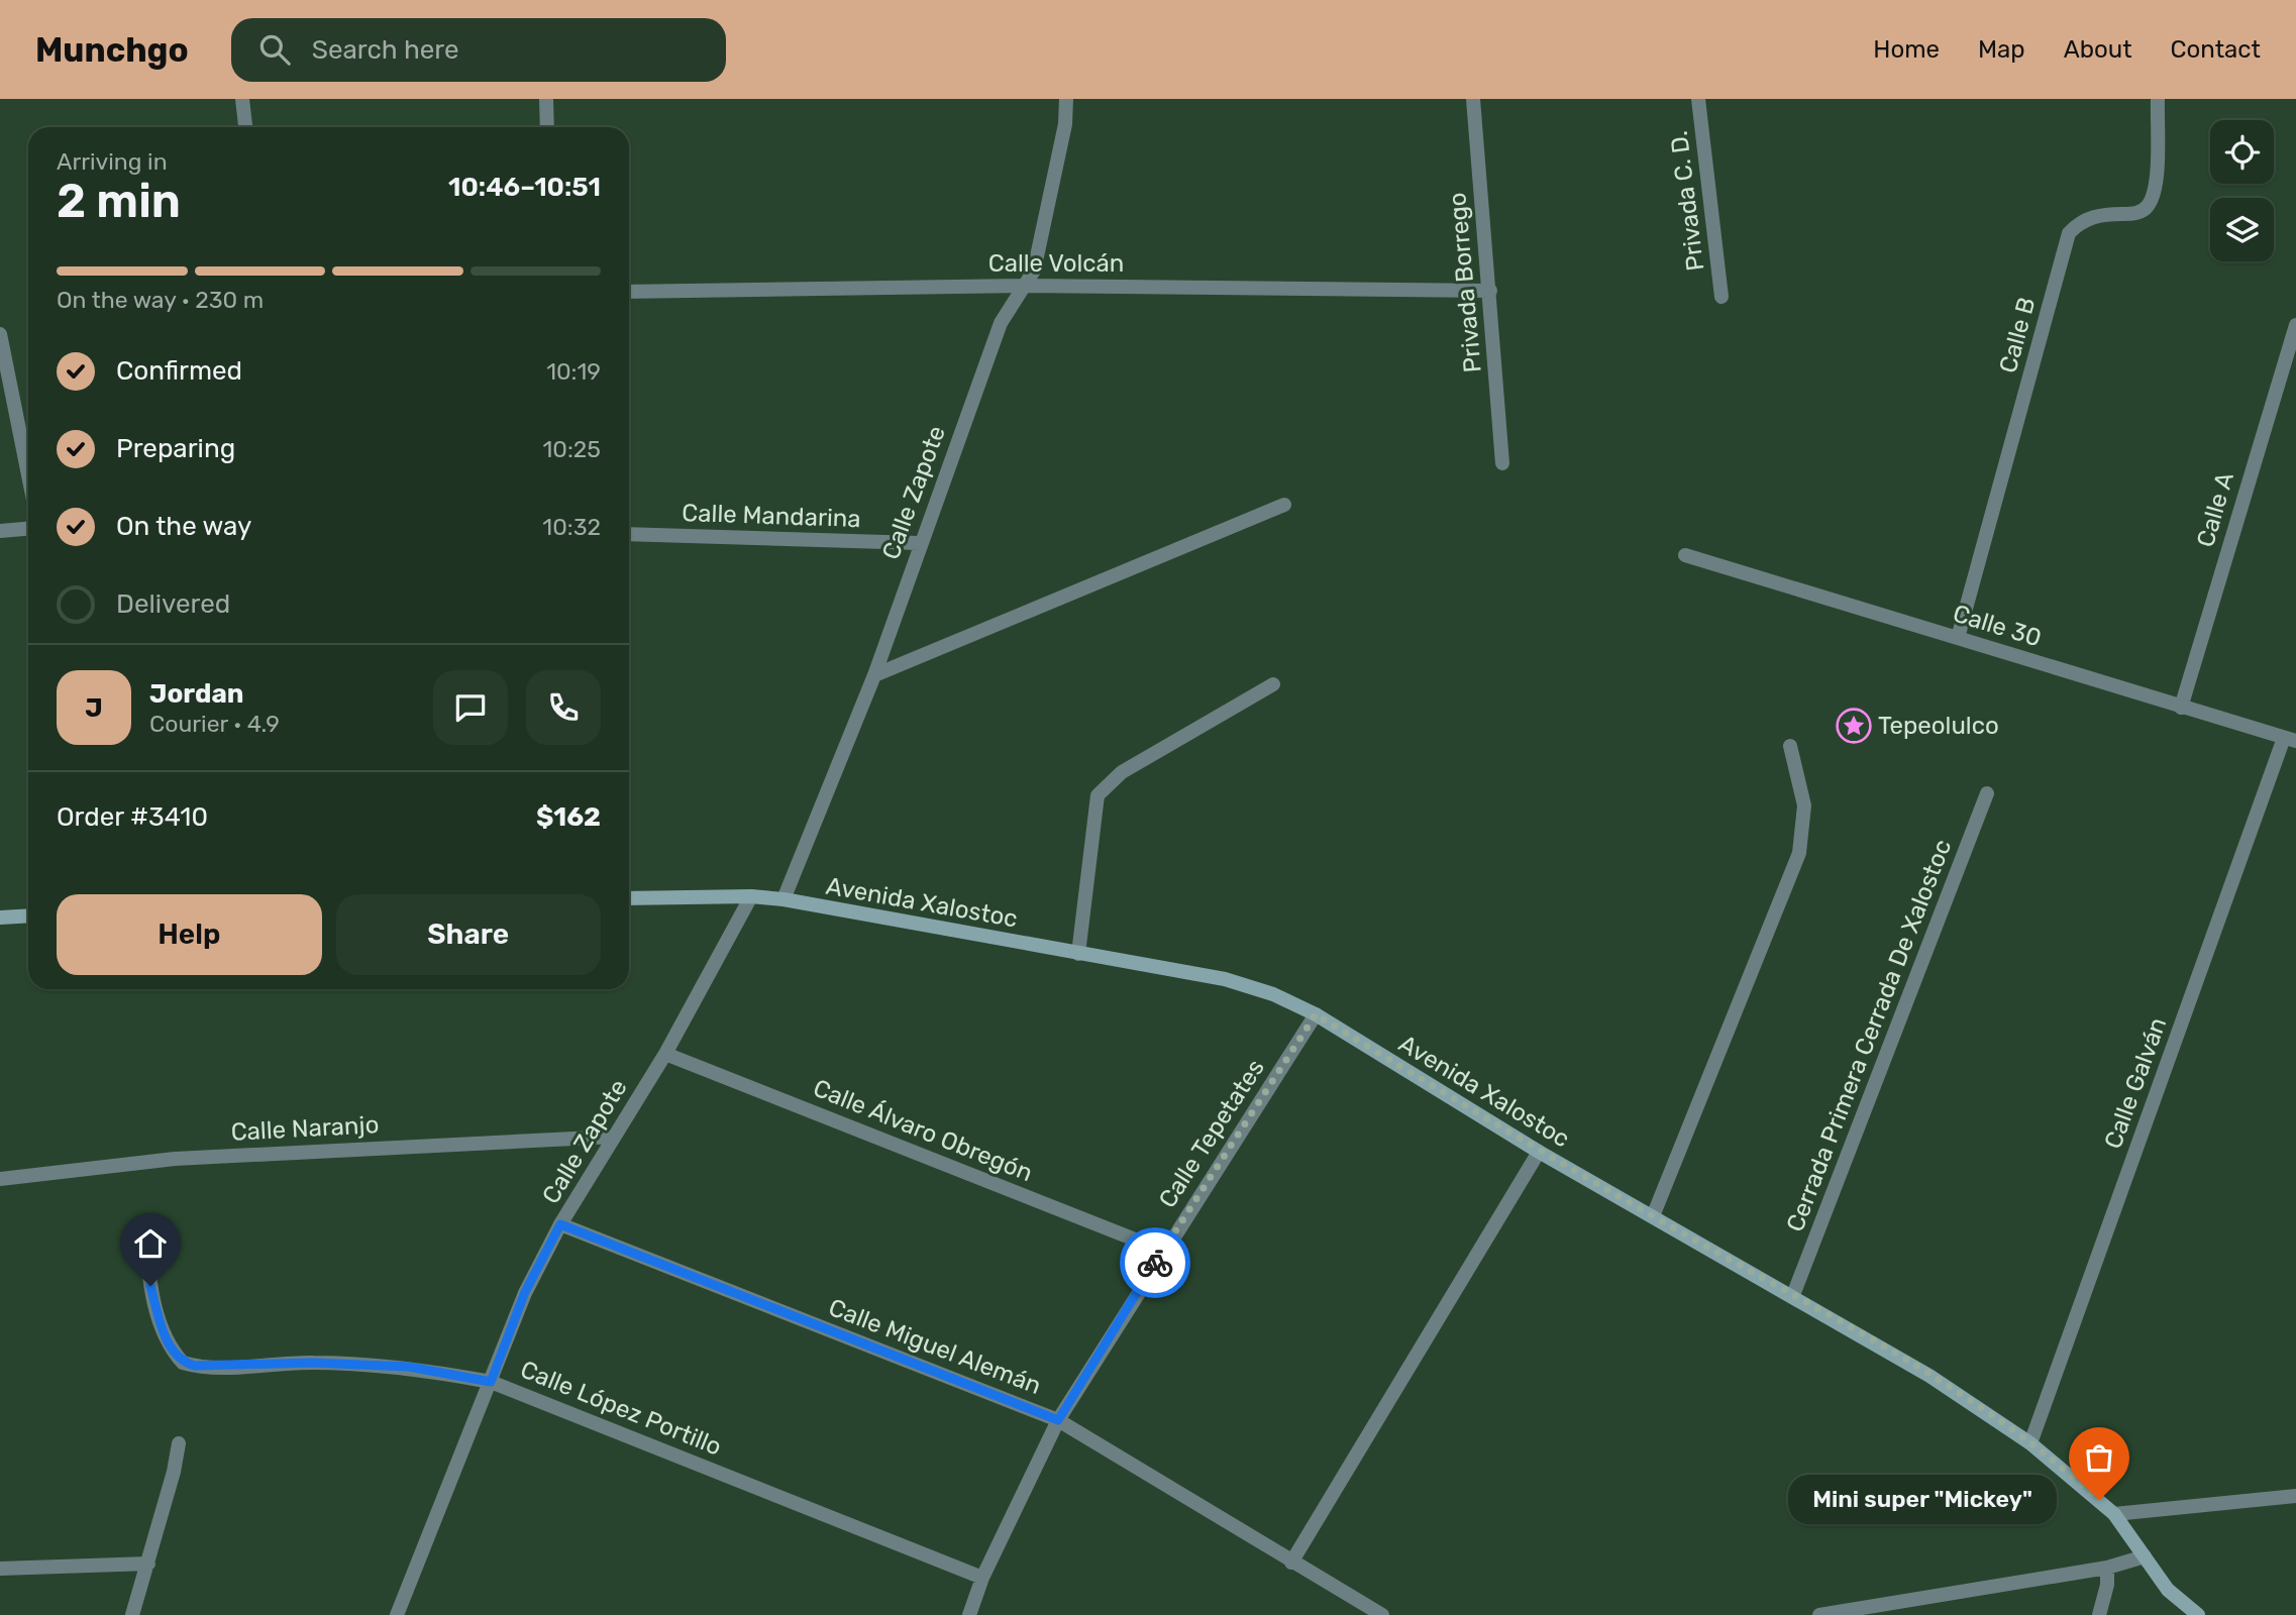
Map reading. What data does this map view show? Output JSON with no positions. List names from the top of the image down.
{
  "streets": {
    "street": [
      "Privada C. D.",
      "Calle Volcán",
      "Privada Borrego",
      "Calle B",
      "Calle Zapote",
      "Calle A",
      "Calle Mandarina",
      "Calle 30",
      "Avenida Xalostoc",
      "Cerrada Primera Cerrada De Xalostoc",
      "Calle Galván",
      "Calle Naranjo",
      "Calle Álvaro Obregón",
      "Calle Tepetates",
      "Calle Miguel Alemán",
      "Calle López Portillo"
    ]
  },
  "crossings": [
    ["Calle Volcán", "Privada Borrego"],
    ["Calle Volcán", "Calle Zapote"],
    ["Calle B", "Calle 30"],
    ["Calle Zapote", "Calle Mandarina"],
    ["Calle Zapote", "Avenida Xalostoc"],
    ["Calle Zapote", "Calle Naranjo"],
    ["Calle Zapote", "Calle Álvaro Obregón"],
    ["Calle Zapote", "Calle Miguel Alemán"],
    ["Calle Zapote", "Calle López Portillo"],
    ["Calle A", "Calle 30"],
    ["Calle 30", "Calle Galván"],
    ["Avenida Xalostoc", "Cerrada Primera Cerrada De Xalostoc"],
    ["Avenida Xalostoc", "Calle Galván"],
    ["Avenida Xalostoc", "Calle Tepetates"],
    ["Calle Álvaro Obregón", "Calle Tepetates"],
    ["Calle Tepetates", "Calle Miguel Alemán"],
    ["Calle Tepetates", "Calle López Portillo"]
  ],
  "places": {
    "place": ["Tepeolulco"],
    "other": ["Mini super \"Mickey\""]
  },
  "page": {
    "header": "Munchgo",
    "search": "Search here",
    "nav": [
      "Home",
      "Map",
      "About",
      "Contact"
    ],
    "heading": ["2 min", "Arriving in", "10:46–10:51"],
    "panel": [
      "Jordan",
      "Courier · 4.9",
      "Order #3410",
      "$162"
    ],
    "bar": "On the way · 230 m",
    "list": [
      ["Confirmed", "10:19"],
      ["Preparing", "10:25"],
      ["On the way", "10:32"],
      "Delivered"
    ],
    "round": "J",
    "buttons": ["Help", "Share"],
    "bubble": "Mini super \"Mickey\""
  }
}
